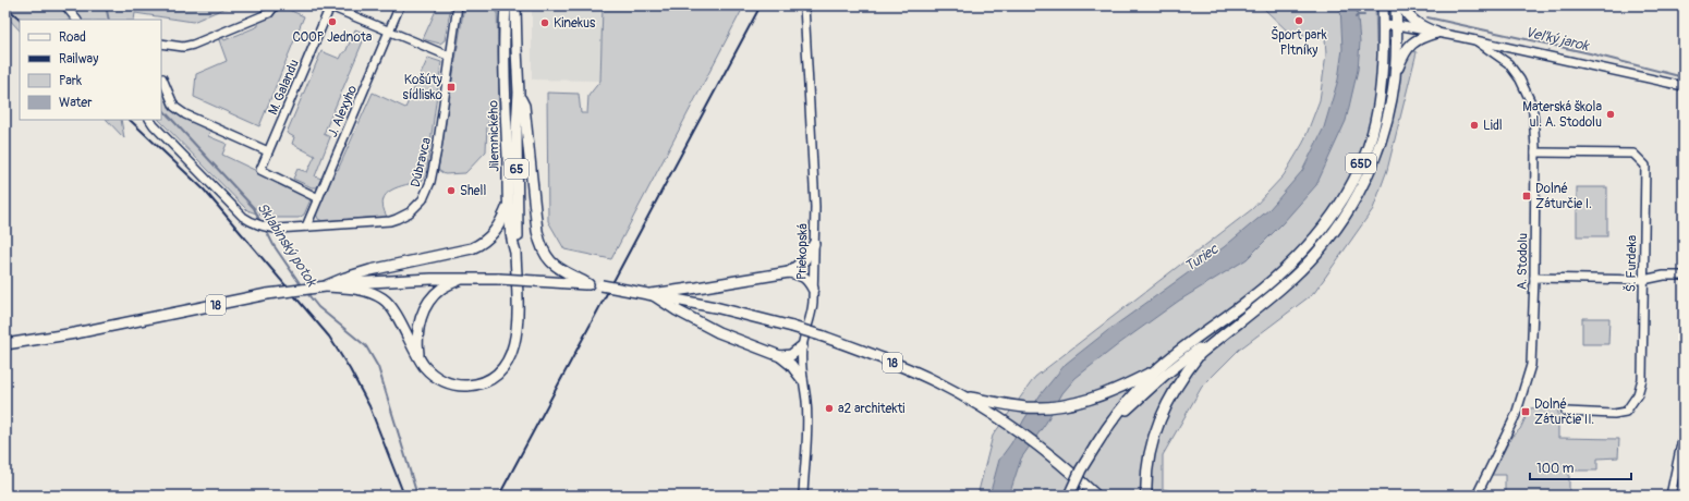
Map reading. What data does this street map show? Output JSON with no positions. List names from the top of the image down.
{
  "streets": {
    "main road": [
      "Jilemnického",
      "65D",
      "65",
      "18"
    ],
    "street": [
      "M. Galandu",
      "J. Alexyho",
      "Dúbravca",
      "Priekopská",
      "A. Stodolu",
      "Š. Furdeka"
    ]
  },
  "crossings": [
    ["M. Galandu", "J. Alexyho"],
    ["J. Alexyho", "Dúbravca"],
    ["A. Stodolu", "Š. Furdeka"]
  ],
  "water": ["Veľký jarok", "Sklabinský potok", "Turiec"],
  "places": {
    "other": [
      "Šport park Pltníky",
      "COOP Jednota",
      "Kinekus",
      "Materská škola ul. A. Stodolu",
      "Lidl",
      "Shell",
      "a2 architekti"
    ],
    "transit": ["Košúty sídlisko", "Dolné Záturčie I.", "Dolné Záturčie II."]
  },
  "legend": [
    "Road",
    "Railway",
    "Park",
    "Water"
  ],
  "scale_bar": "100 m"
}
